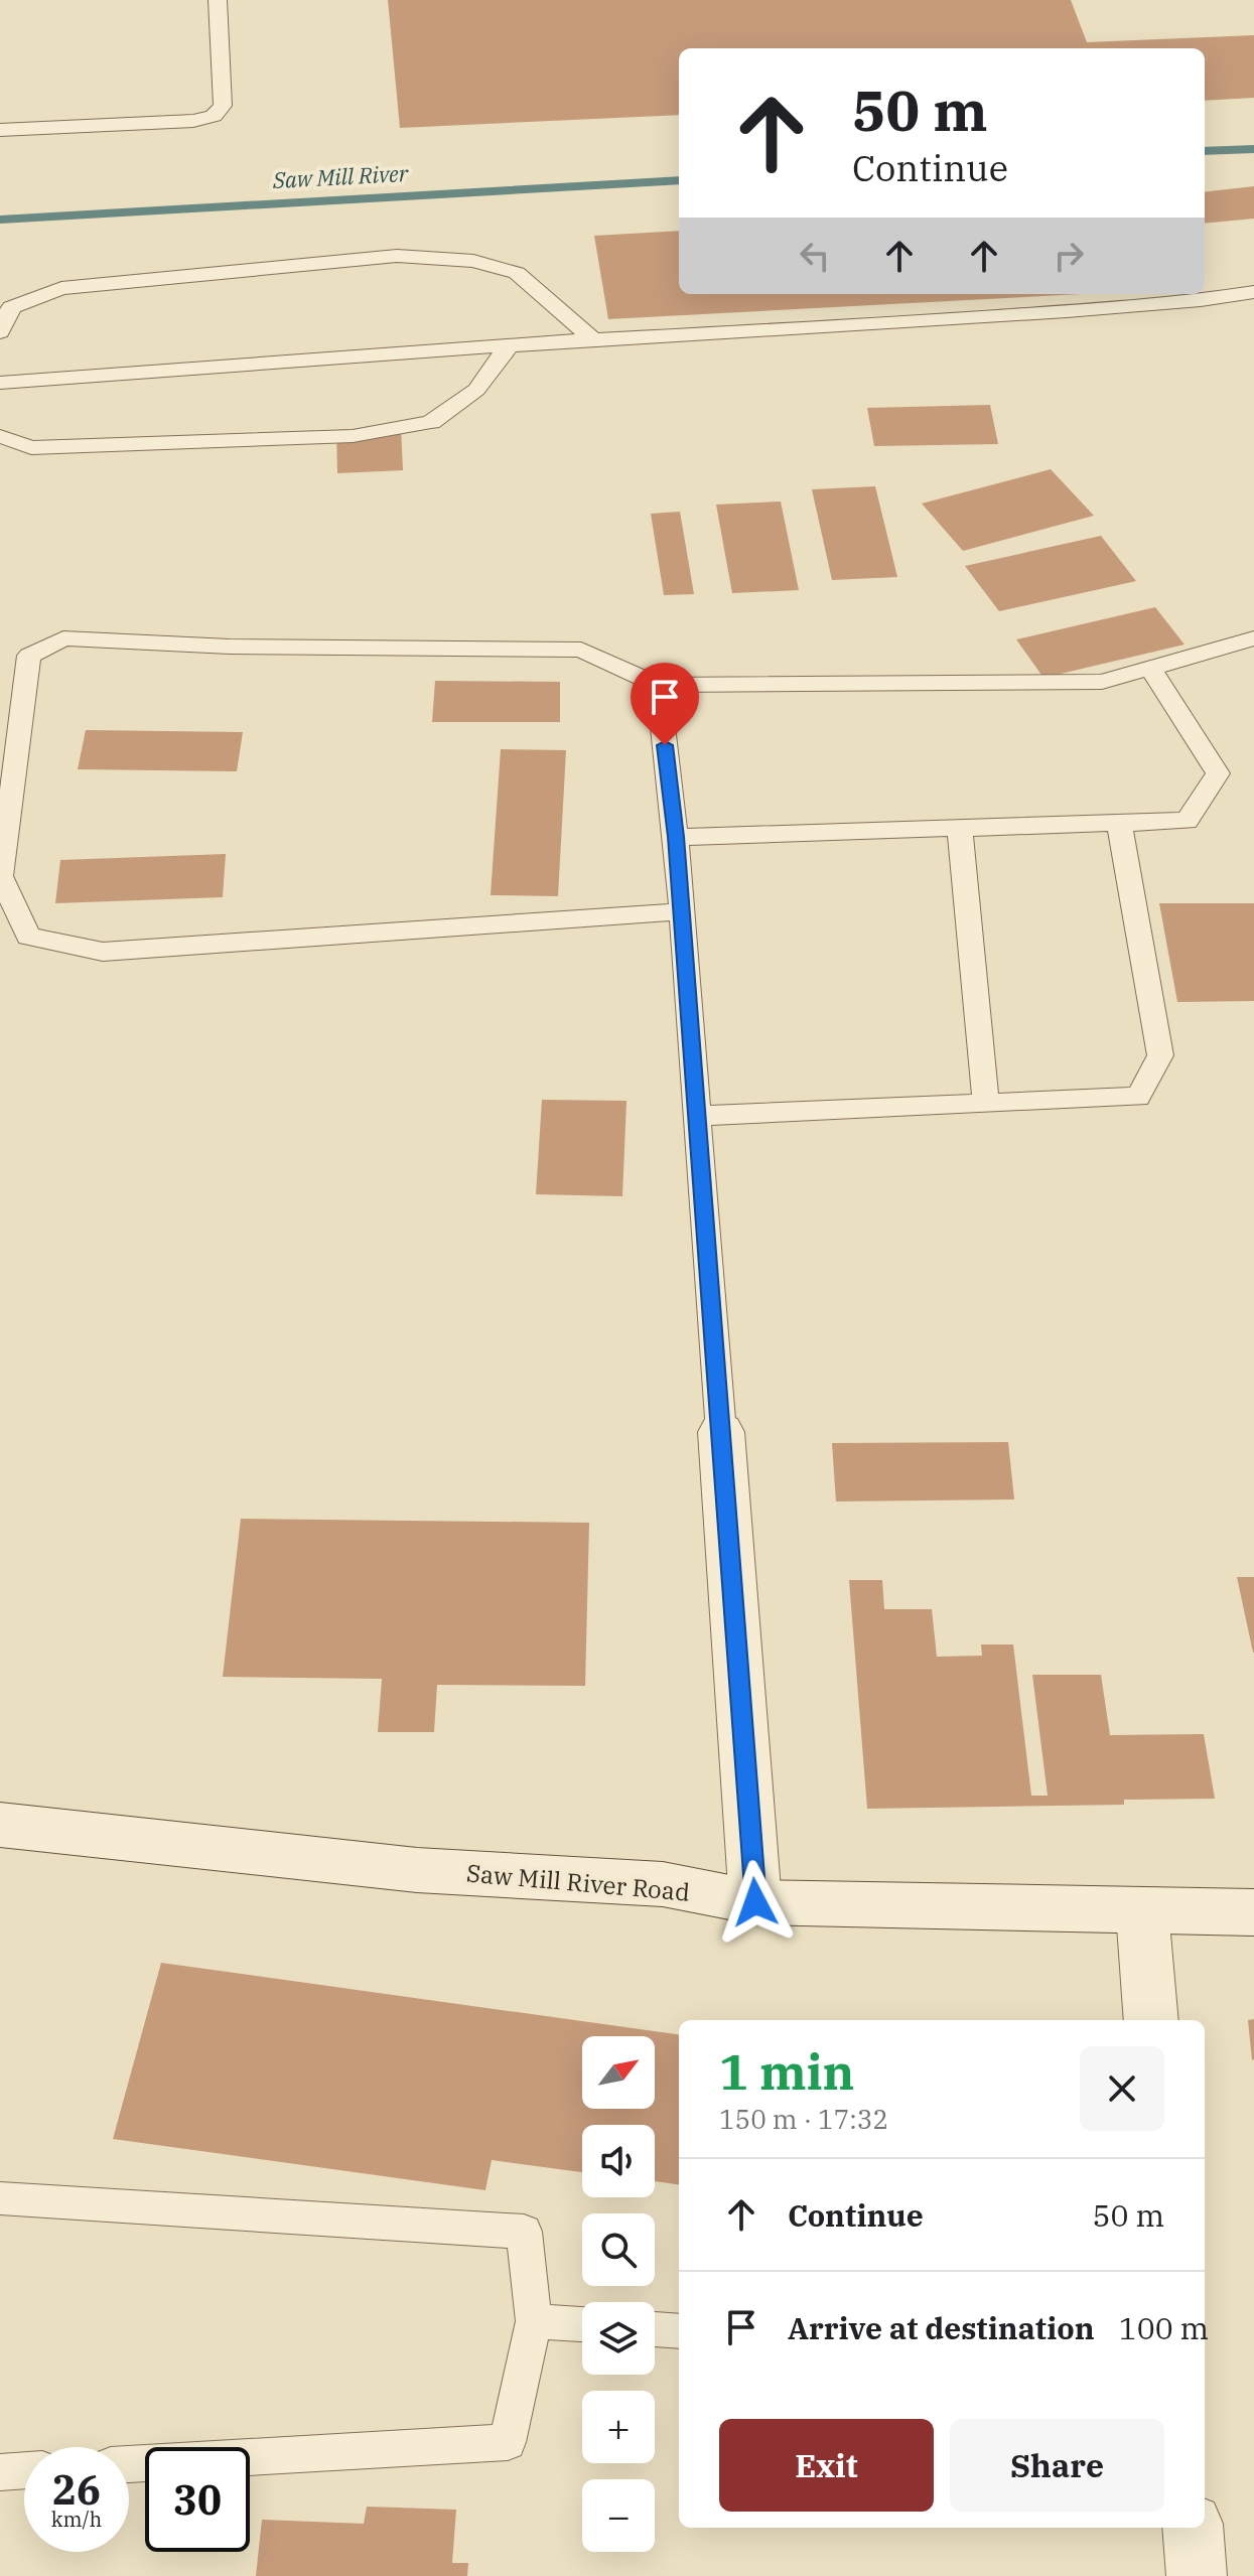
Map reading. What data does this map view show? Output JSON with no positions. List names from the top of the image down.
{
  "streets": {
    "main road": ["Saw Mill River Road"]
  },
  "water": ["Saw Mill River"],
  "north": "top right",
  "page": {
    "turn": ["50 m", "Continue"],
    "heading": ["1 min", "150 m · 17:32"],
    "map_buttons": ["+", "−"],
    "list": [
      {
        "name": "Continue",
        "value": "50 m"
      },
      {
        "name": "Arrive at destination",
        "value": "100 m"
      }
    ],
    "buttons": ["Exit", "Share"],
    "speed": "26 km/h",
    "limit": "30"
  }
}
